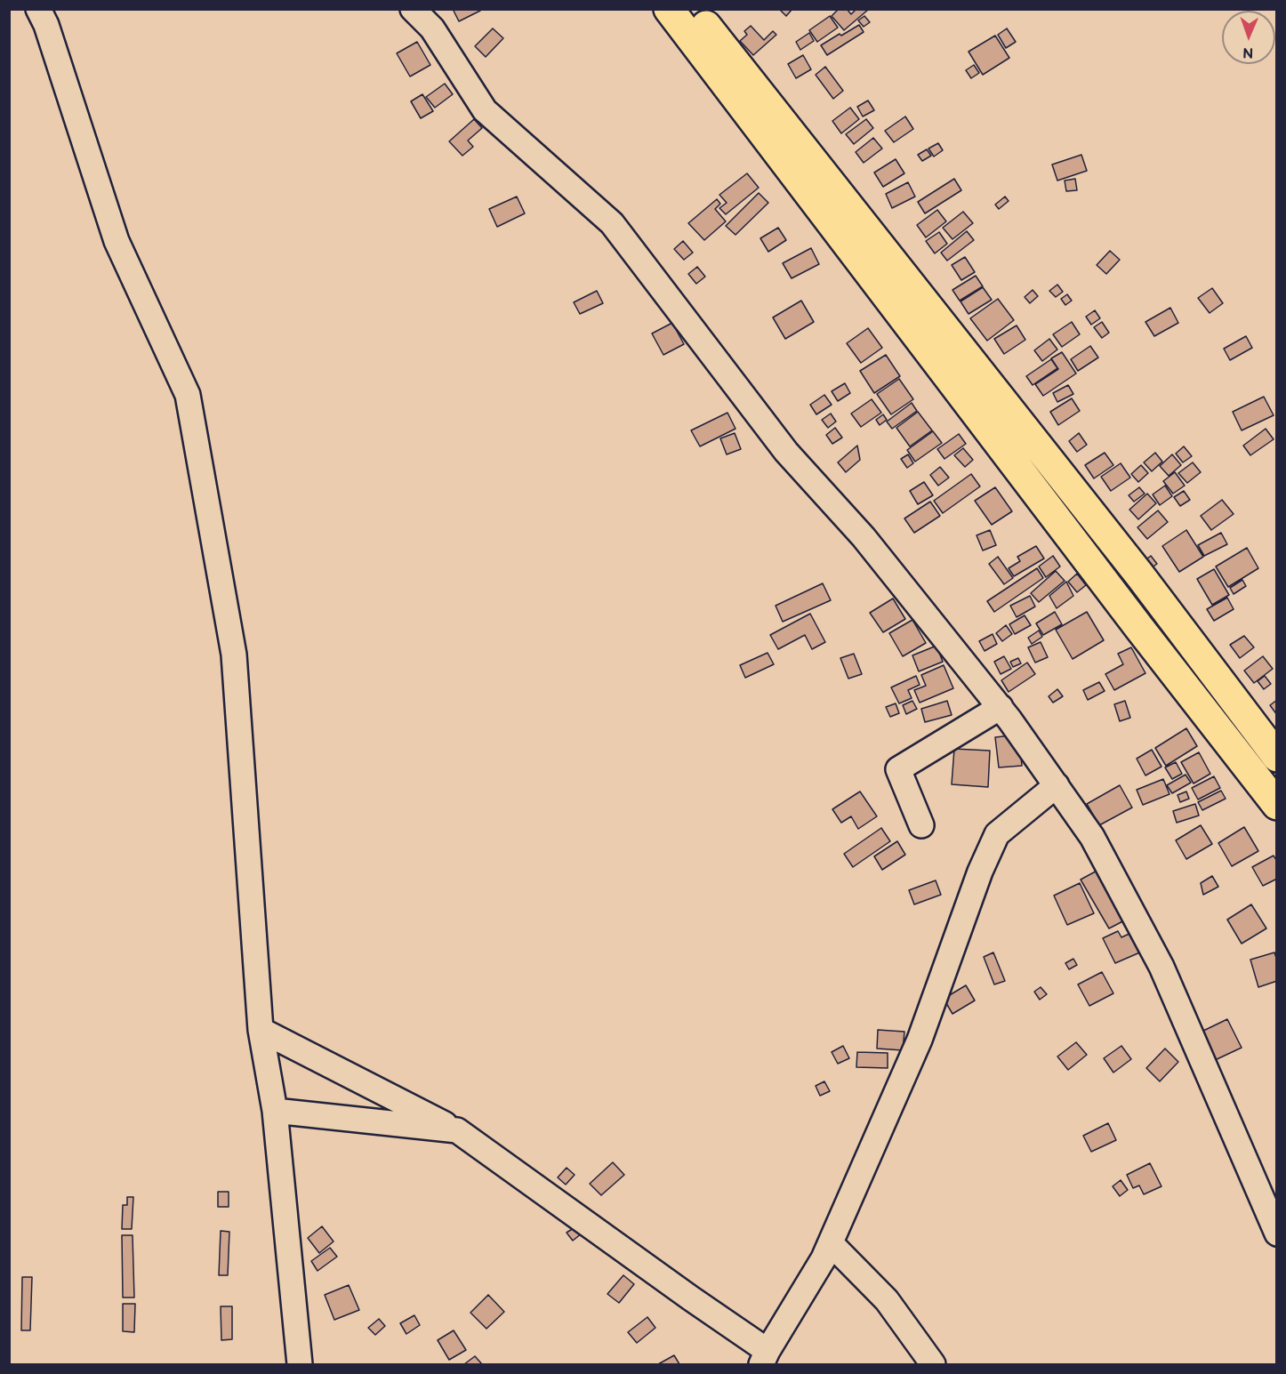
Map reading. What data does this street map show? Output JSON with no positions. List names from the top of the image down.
{
  "north": "bottom"
}
